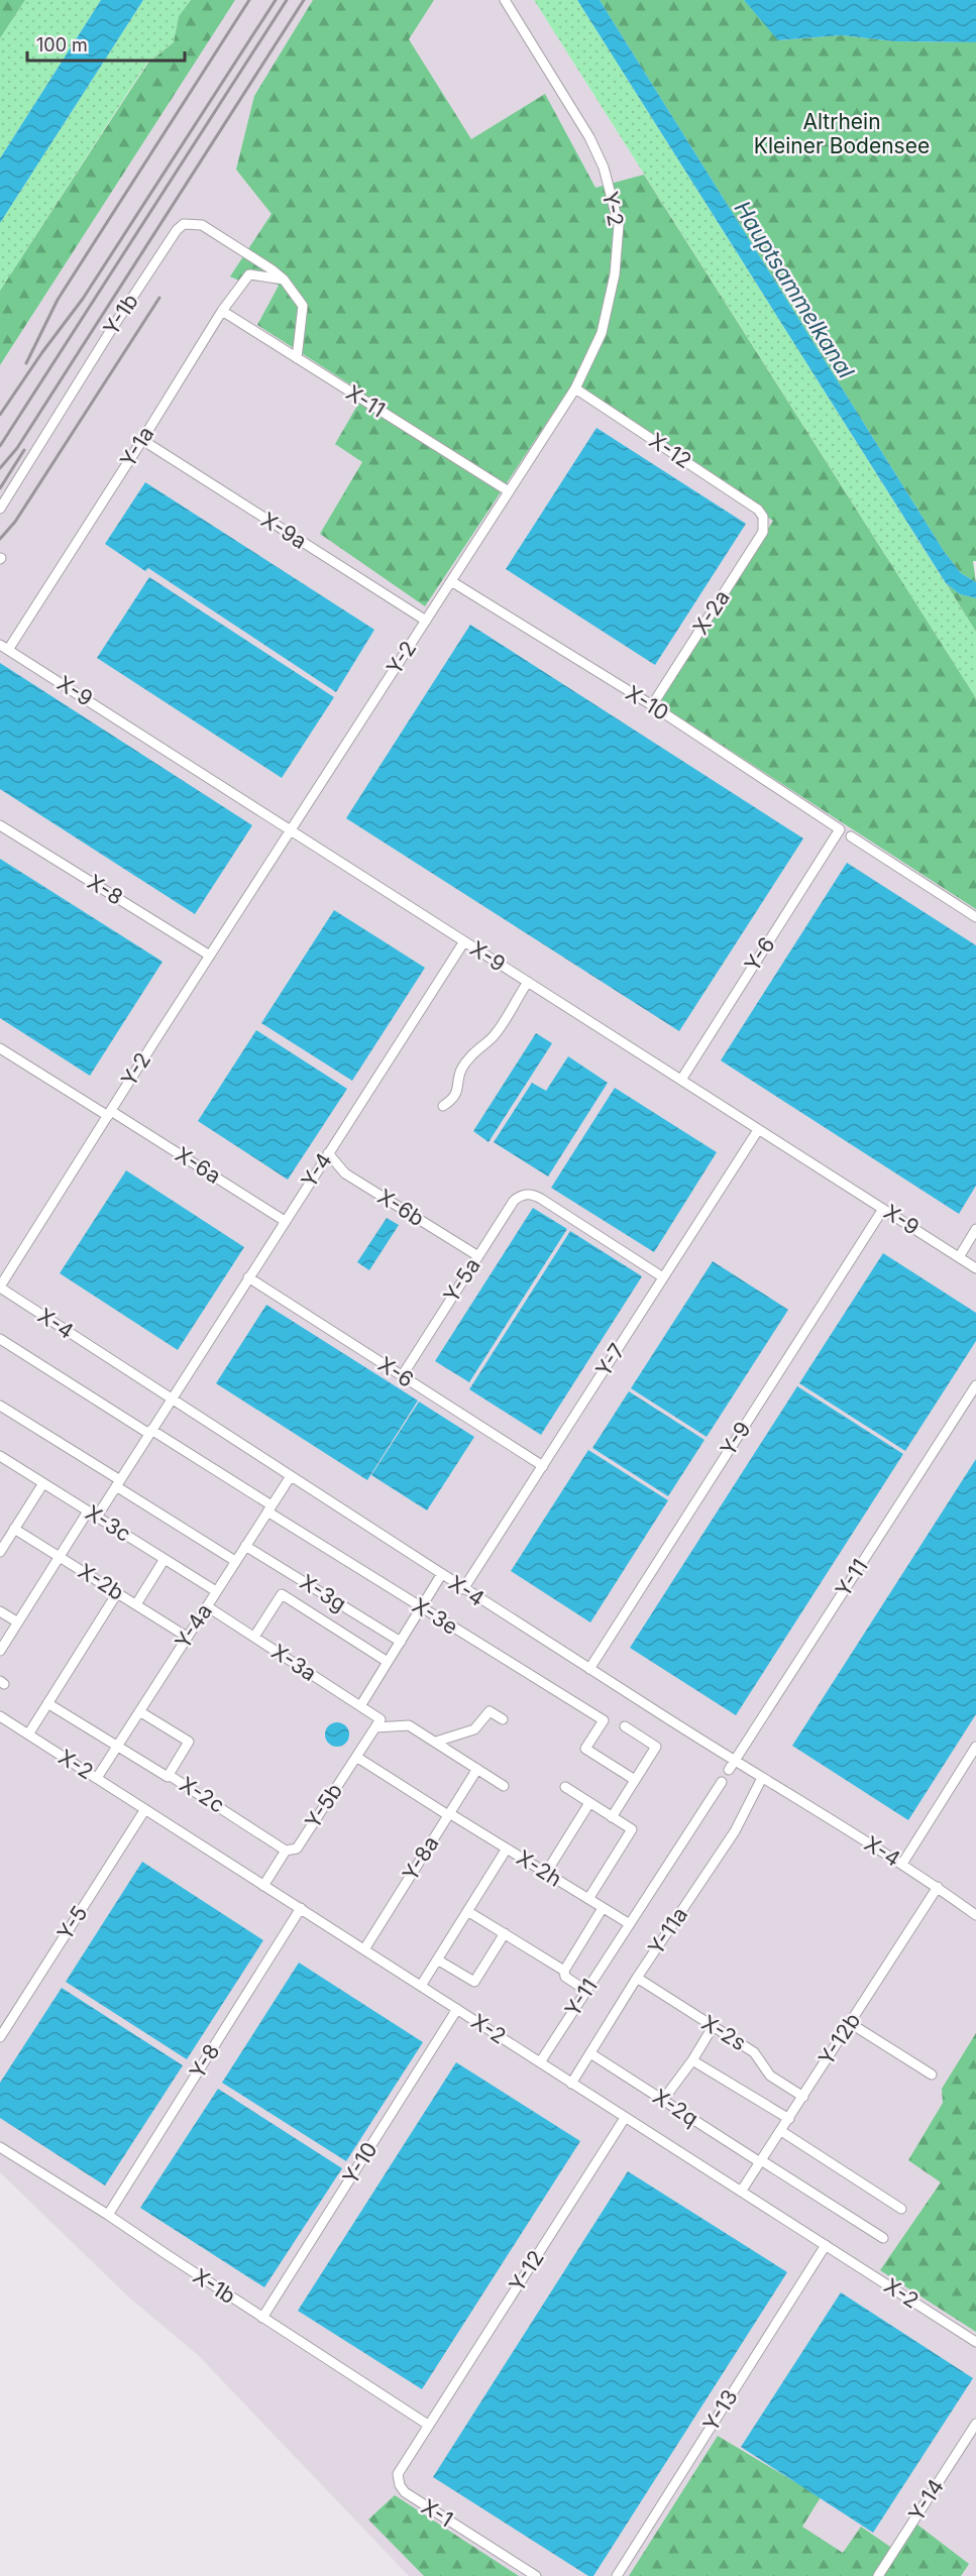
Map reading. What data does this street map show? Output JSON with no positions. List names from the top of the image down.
{
  "streets": {
    "street": [
      "Y-2",
      "Y-1b",
      "X-11",
      "Y-1a",
      "X-12",
      "X-9a",
      "X-2a",
      "X-9",
      "X-10",
      "X-8",
      "Y-6",
      "X-6a",
      "Y-4",
      "X-6b",
      "Y-5a",
      "X-4",
      "Y-7",
      "X-6",
      "Y-9",
      "X-3c",
      "Y-11",
      "X-2b",
      "X-3g",
      "X-3e",
      "Y-4a",
      "X-3a",
      "X-2",
      "X-2c",
      "Y-5b",
      "Y-8a",
      "X-2h",
      "Y-5",
      "Y-11a",
      "X-2s",
      "Y-12b",
      "Y-8",
      "X-2q",
      "Y-10",
      "Y-12",
      "X-1b",
      "Y-13",
      "Y-14",
      "X-1"
    ]
  },
  "crossings": [
    ["Y-2", "X-11"],
    ["Y-2", "X-12"],
    ["Y-2", "X-9a"],
    ["Y-2", "X-9"],
    ["Y-2", "X-10"],
    ["Y-2", "X-8"],
    ["Y-2", "X-6a"],
    ["Y-2", "X-4"],
    ["Y-1b", "Y-1a"],
    ["X-11", "Y-1a"],
    ["Y-1a", "X-9a"],
    ["Y-1a", "X-9"],
    ["X-12", "X-2a"],
    ["X-2a", "X-10"],
    ["X-9", "Y-6"],
    ["X-9", "Y-4"],
    ["X-9", "Y-7"],
    ["X-9", "Y-9"],
    ["X-10", "Y-6"],
    ["X-6a", "Y-4"],
    ["Y-4", "X-6b"],
    ["Y-4", "X-4"],
    ["Y-4", "X-6"],
    ["X-6b", "Y-5a"],
    ["Y-5a", "Y-7"],
    ["Y-5a", "X-6"],
    ["X-4", "Y-7"],
    ["X-4", "Y-9"],
    ["X-4", "Y-11"],
    ["X-4", "Y-4a"],
    ["X-4", "Y-11a"],
    ["X-4", "Y-12b"],
    ["Y-7", "X-6"],
    ["X-3c", "Y-4a"],
    ["Y-11", "X-2"],
    ["Y-11", "X-2h"],
    ["X-2b", "Y-4a"],
    ["X-3g", "Y-4a"],
    ["X-3e", "Y-4a"],
    ["Y-4a", "X-3a"],
    ["Y-4a", "X-2"],
    ["Y-4a", "X-2c"],
    ["X-3a", "Y-5b"],
    ["X-2", "Y-5b"],
    ["X-2", "Y-8a"],
    ["X-2", "Y-5"],
    ["X-2", "Y-11a"],
    ["X-2", "Y-12b"],
    ["X-2", "Y-8"],
    ["X-2", "Y-10"],
    ["X-2", "Y-12"],
    ["X-2", "Y-13"],
    ["X-2c", "Y-5b"],
    ["Y-5b", "X-2h"],
    ["Y-8a", "X-2h"],
    ["Y-11a", "X-2s"],
    ["Y-11a", "X-2q"],
    ["X-2s", "Y-12b"],
    ["Y-12b", "X-2q"],
    ["Y-8", "X-1b"],
    ["Y-10", "X-1b"],
    ["Y-12", "X-1b"],
    ["Y-12", "X-1"],
    ["X-1b", "X-1"]
  ],
  "water": ["Hauptsammelkanal"],
  "parks": ["Altrhein Kleiner Bodensee"],
  "scale_bar": "100 m"
}
